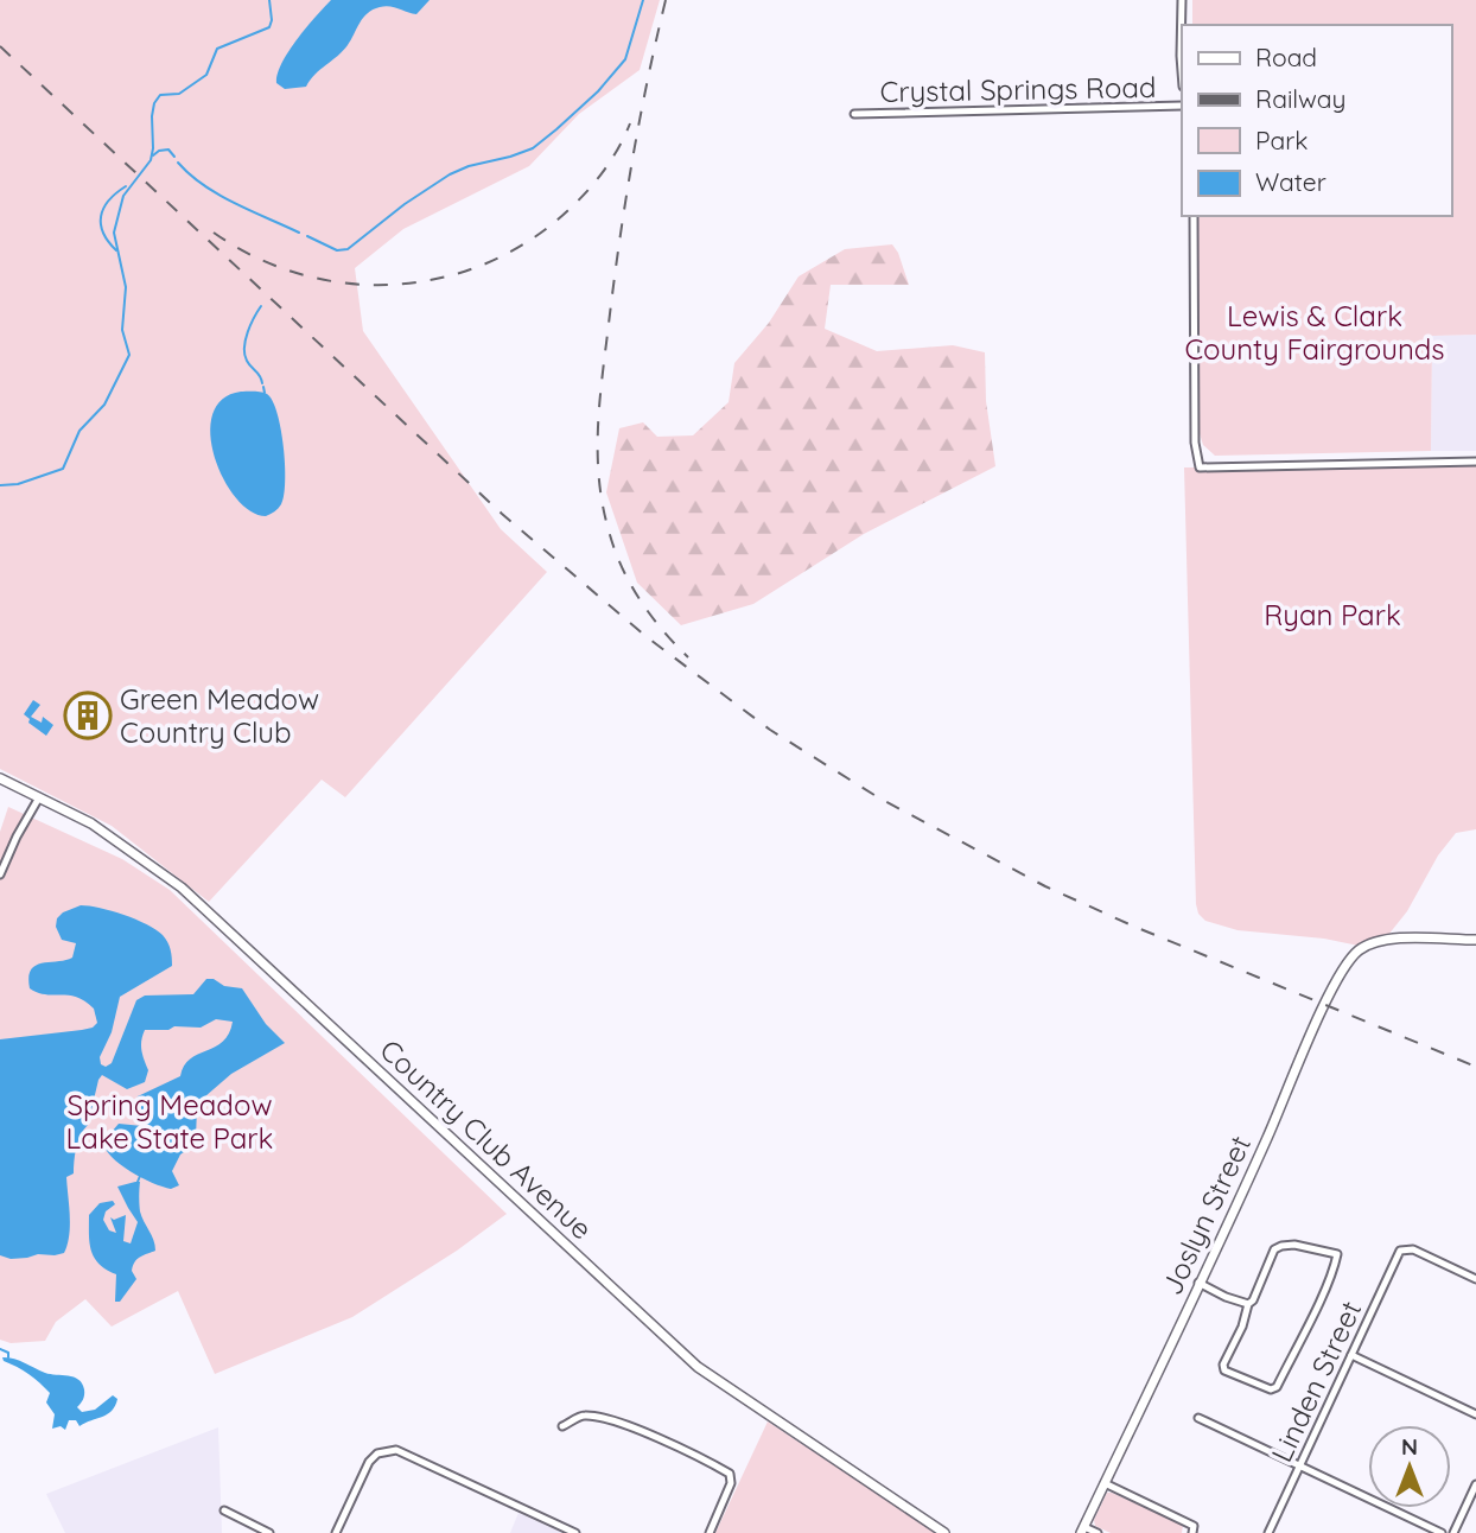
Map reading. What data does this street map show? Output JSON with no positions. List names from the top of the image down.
{
  "streets": {
    "street": [
      "Crystal Springs Road",
      "Country Club Avenue",
      "Joslyn Street",
      "Linden Street"
    ]
  },
  "parks": ["Lewis & Clark County Fairgrounds", "Ryan Park", "Spring Meadow Lake State Park"],
  "places": {
    "building": ["Green Meadow Country Club"]
  },
  "legend": [
    "Road",
    "Railway",
    "Park",
    "Water"
  ],
  "north": "top"
}
